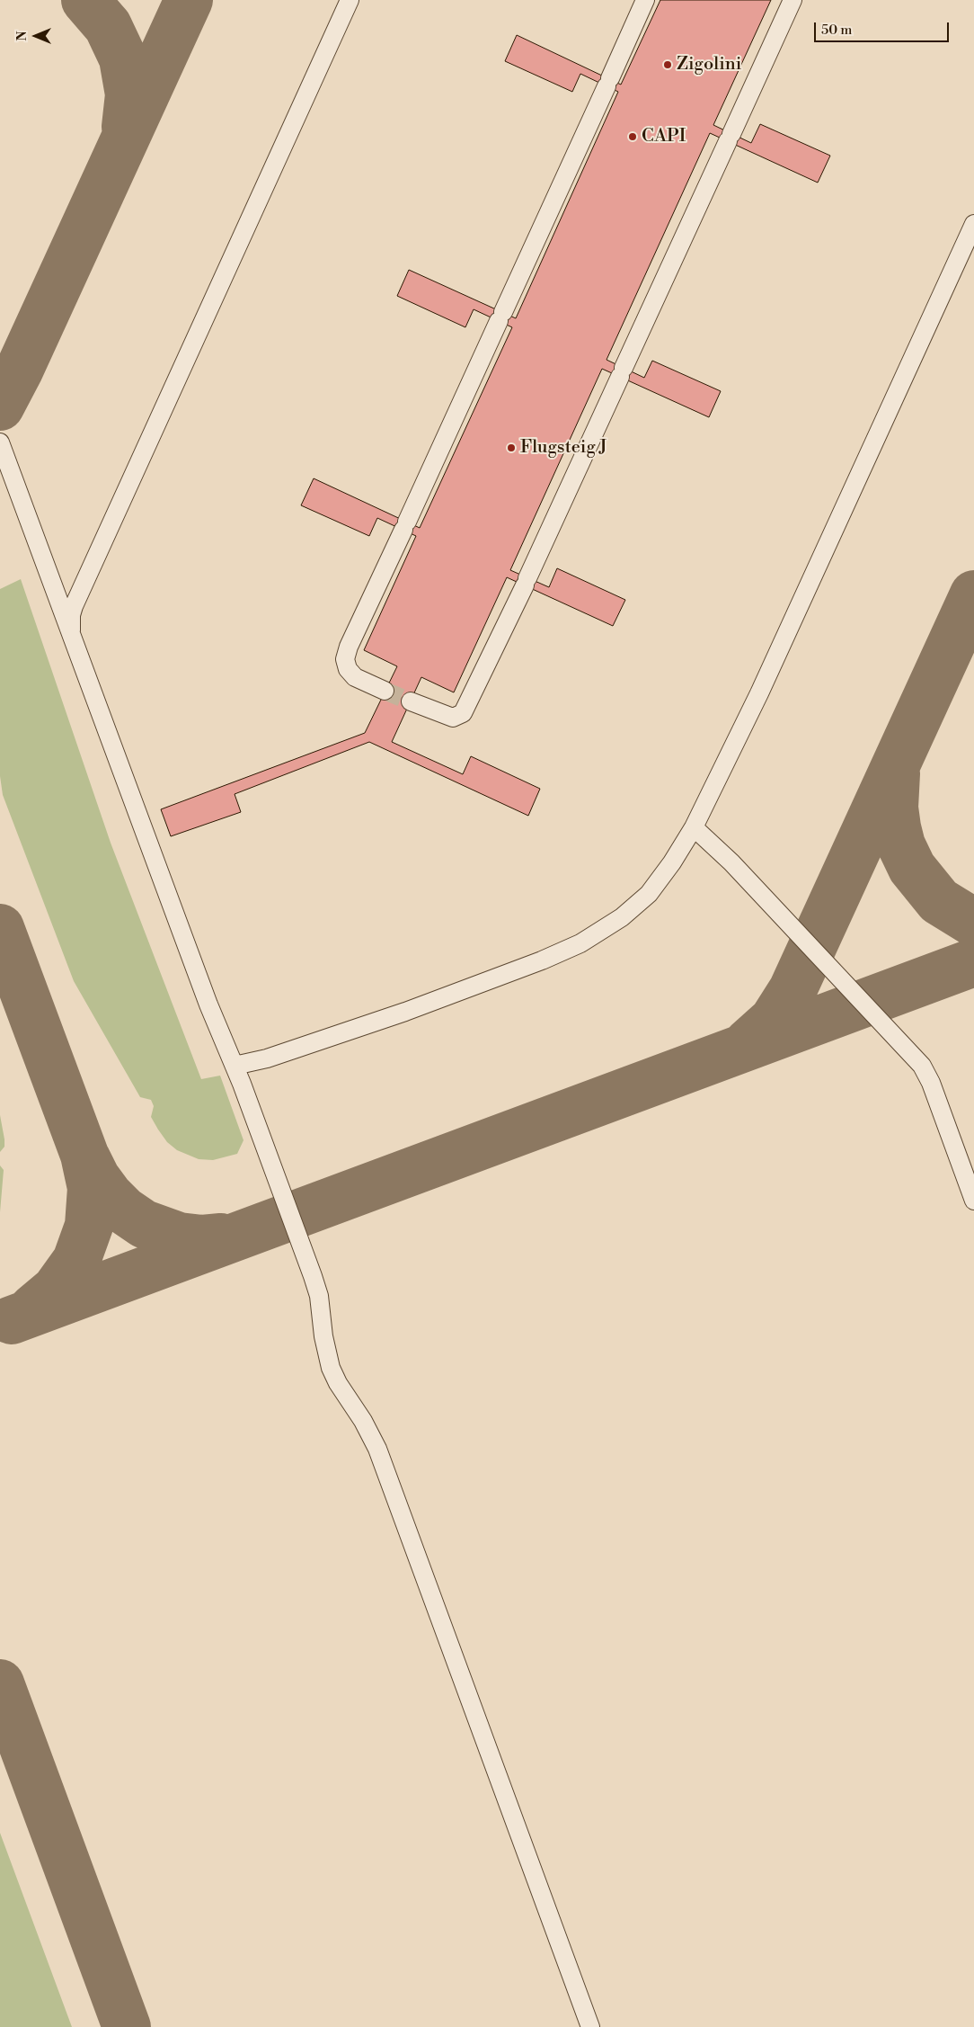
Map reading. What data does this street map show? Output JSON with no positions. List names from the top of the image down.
{
  "places": ["Zigolini", "CAPI", "Flugsteig J"],
  "scale_bar": "50 m",
  "north": "left"
}
